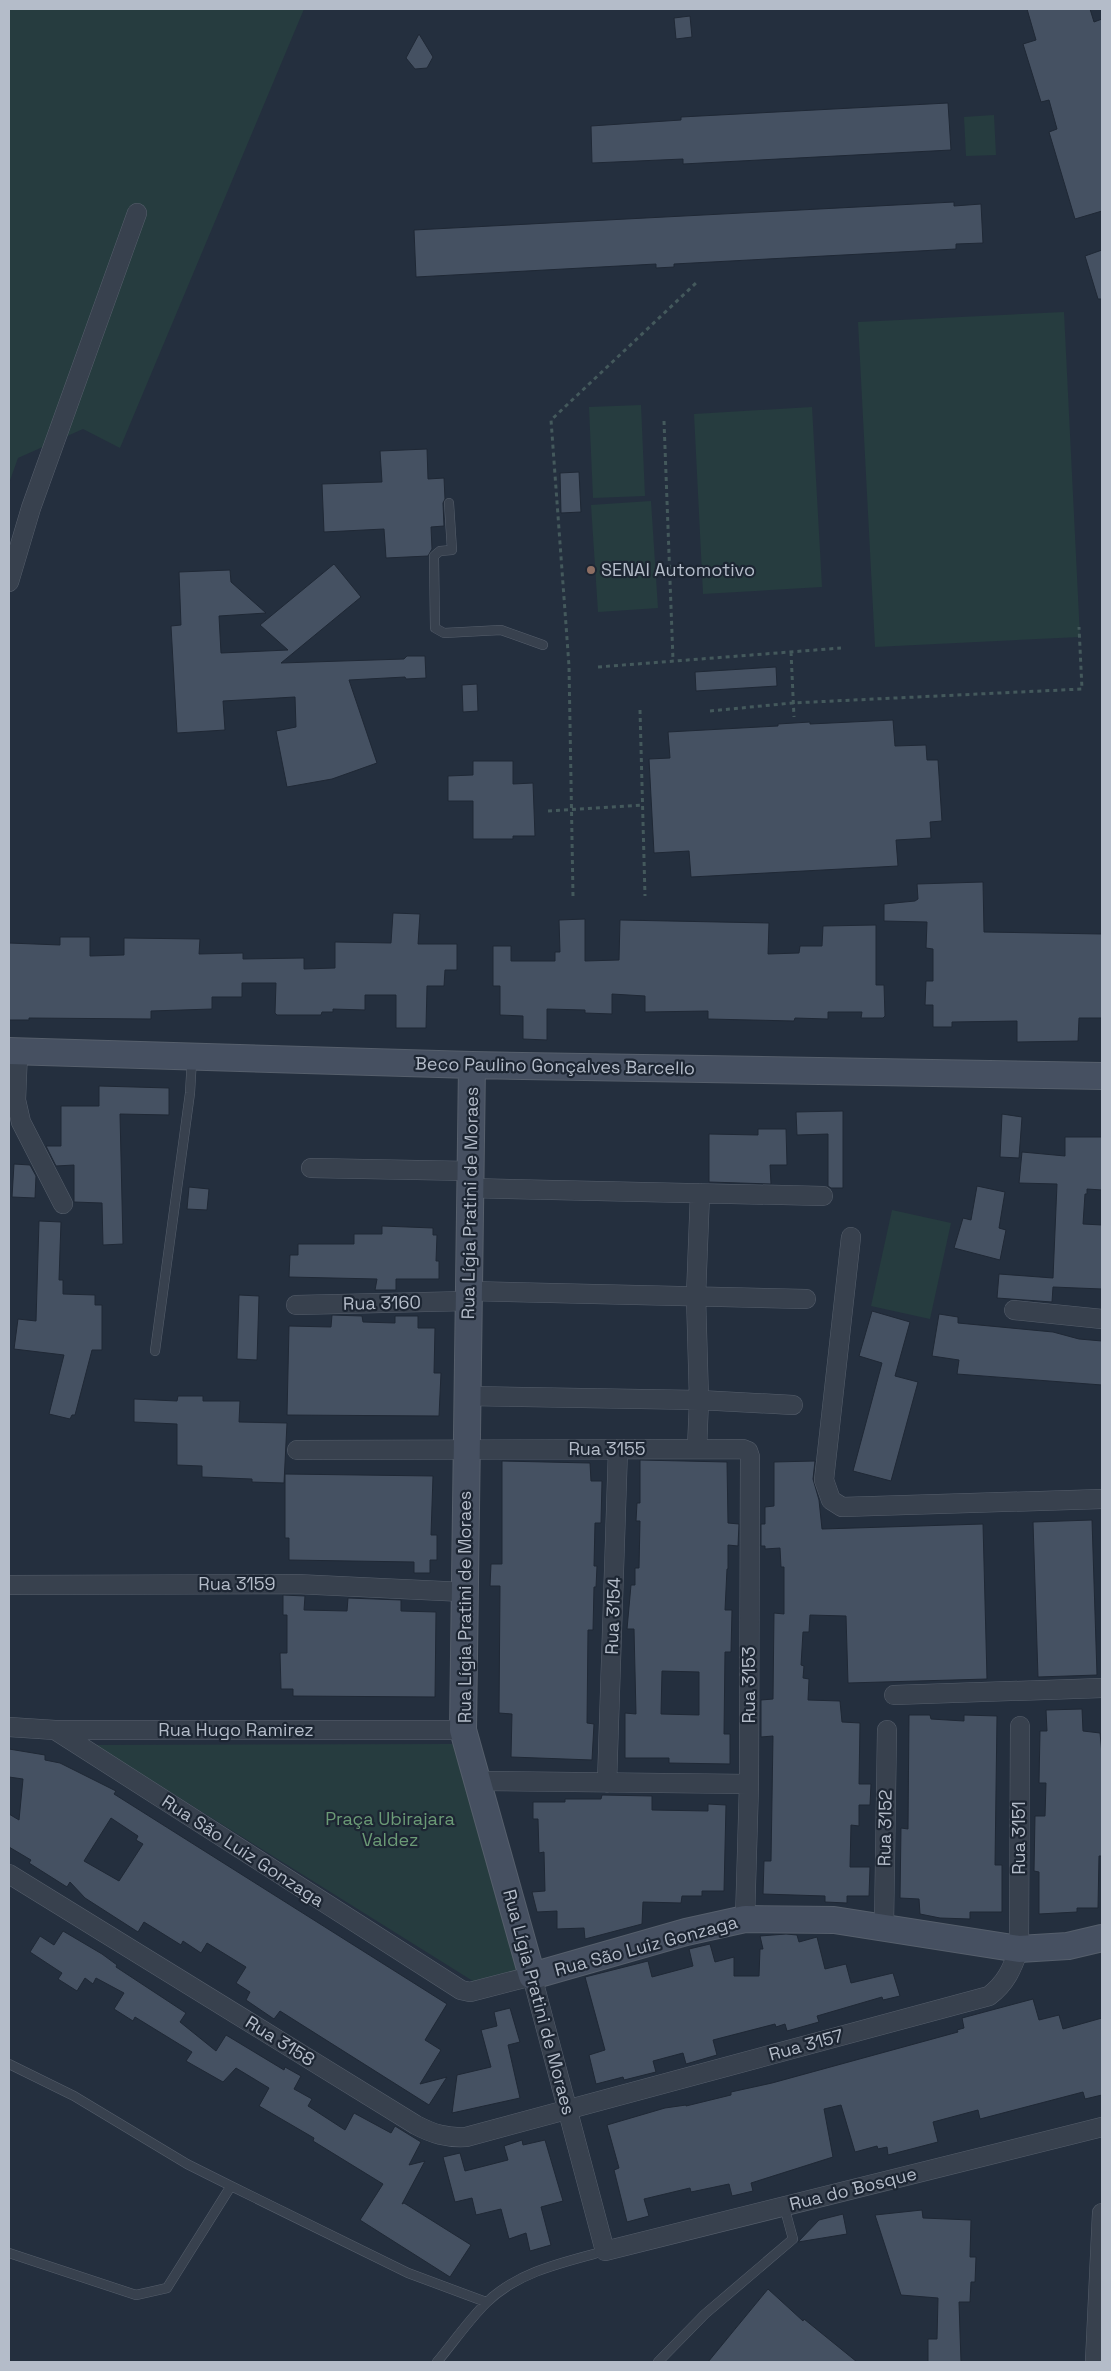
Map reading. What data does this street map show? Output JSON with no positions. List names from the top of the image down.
{
  "streets": {
    "street": [
      "Beco Paulino Gonçalves Barcello",
      "Rua Lígia Pratini de Moraes",
      "Rua 3160",
      "Rua 3155",
      "Rua 3159",
      "Rua 3154",
      "Rua 3153",
      "Rua Hugo Ramirez",
      "Rua 3152",
      "Rua 3151",
      "Rua São Luiz Gonzaga",
      "Rua 3158",
      "Rua 3157",
      "Rua do Bosque"
    ]
  },
  "crossings": [
    ["Beco Paulino Gonçalves Barcello", "Rua Lígia Pratini de Moraes"],
    ["Rua Lígia Pratini de Moraes", "Rua 3160"],
    ["Rua Lígia Pratini de Moraes", "Rua 3155"],
    ["Rua Lígia Pratini de Moraes", "Rua 3159"],
    ["Rua Lígia Pratini de Moraes", "Rua Hugo Ramirez"],
    ["Rua Lígia Pratini de Moraes", "Rua São Luiz Gonzaga"],
    ["Rua Lígia Pratini de Moraes", "Rua 3158"],
    ["Rua Lígia Pratini de Moraes", "Rua 3157"],
    ["Rua Lígia Pratini de Moraes", "Rua do Bosque"],
    ["Rua 3155", "Rua 3154"],
    ["Rua 3155", "Rua 3153"],
    ["Rua 3153", "Rua São Luiz Gonzaga"],
    ["Rua Hugo Ramirez", "Rua São Luiz Gonzaga"],
    ["Rua 3152", "Rua São Luiz Gonzaga"],
    ["Rua 3151", "Rua São Luiz Gonzaga"],
    ["Rua 3151", "Rua 3157"],
    ["Rua São Luiz Gonzaga", "Rua 3157"],
    ["Rua 3158", "Rua 3157"]
  ],
  "parks": ["Praça Ubirajara Valdez"],
  "places": ["SENAI Automotivo"]
}
